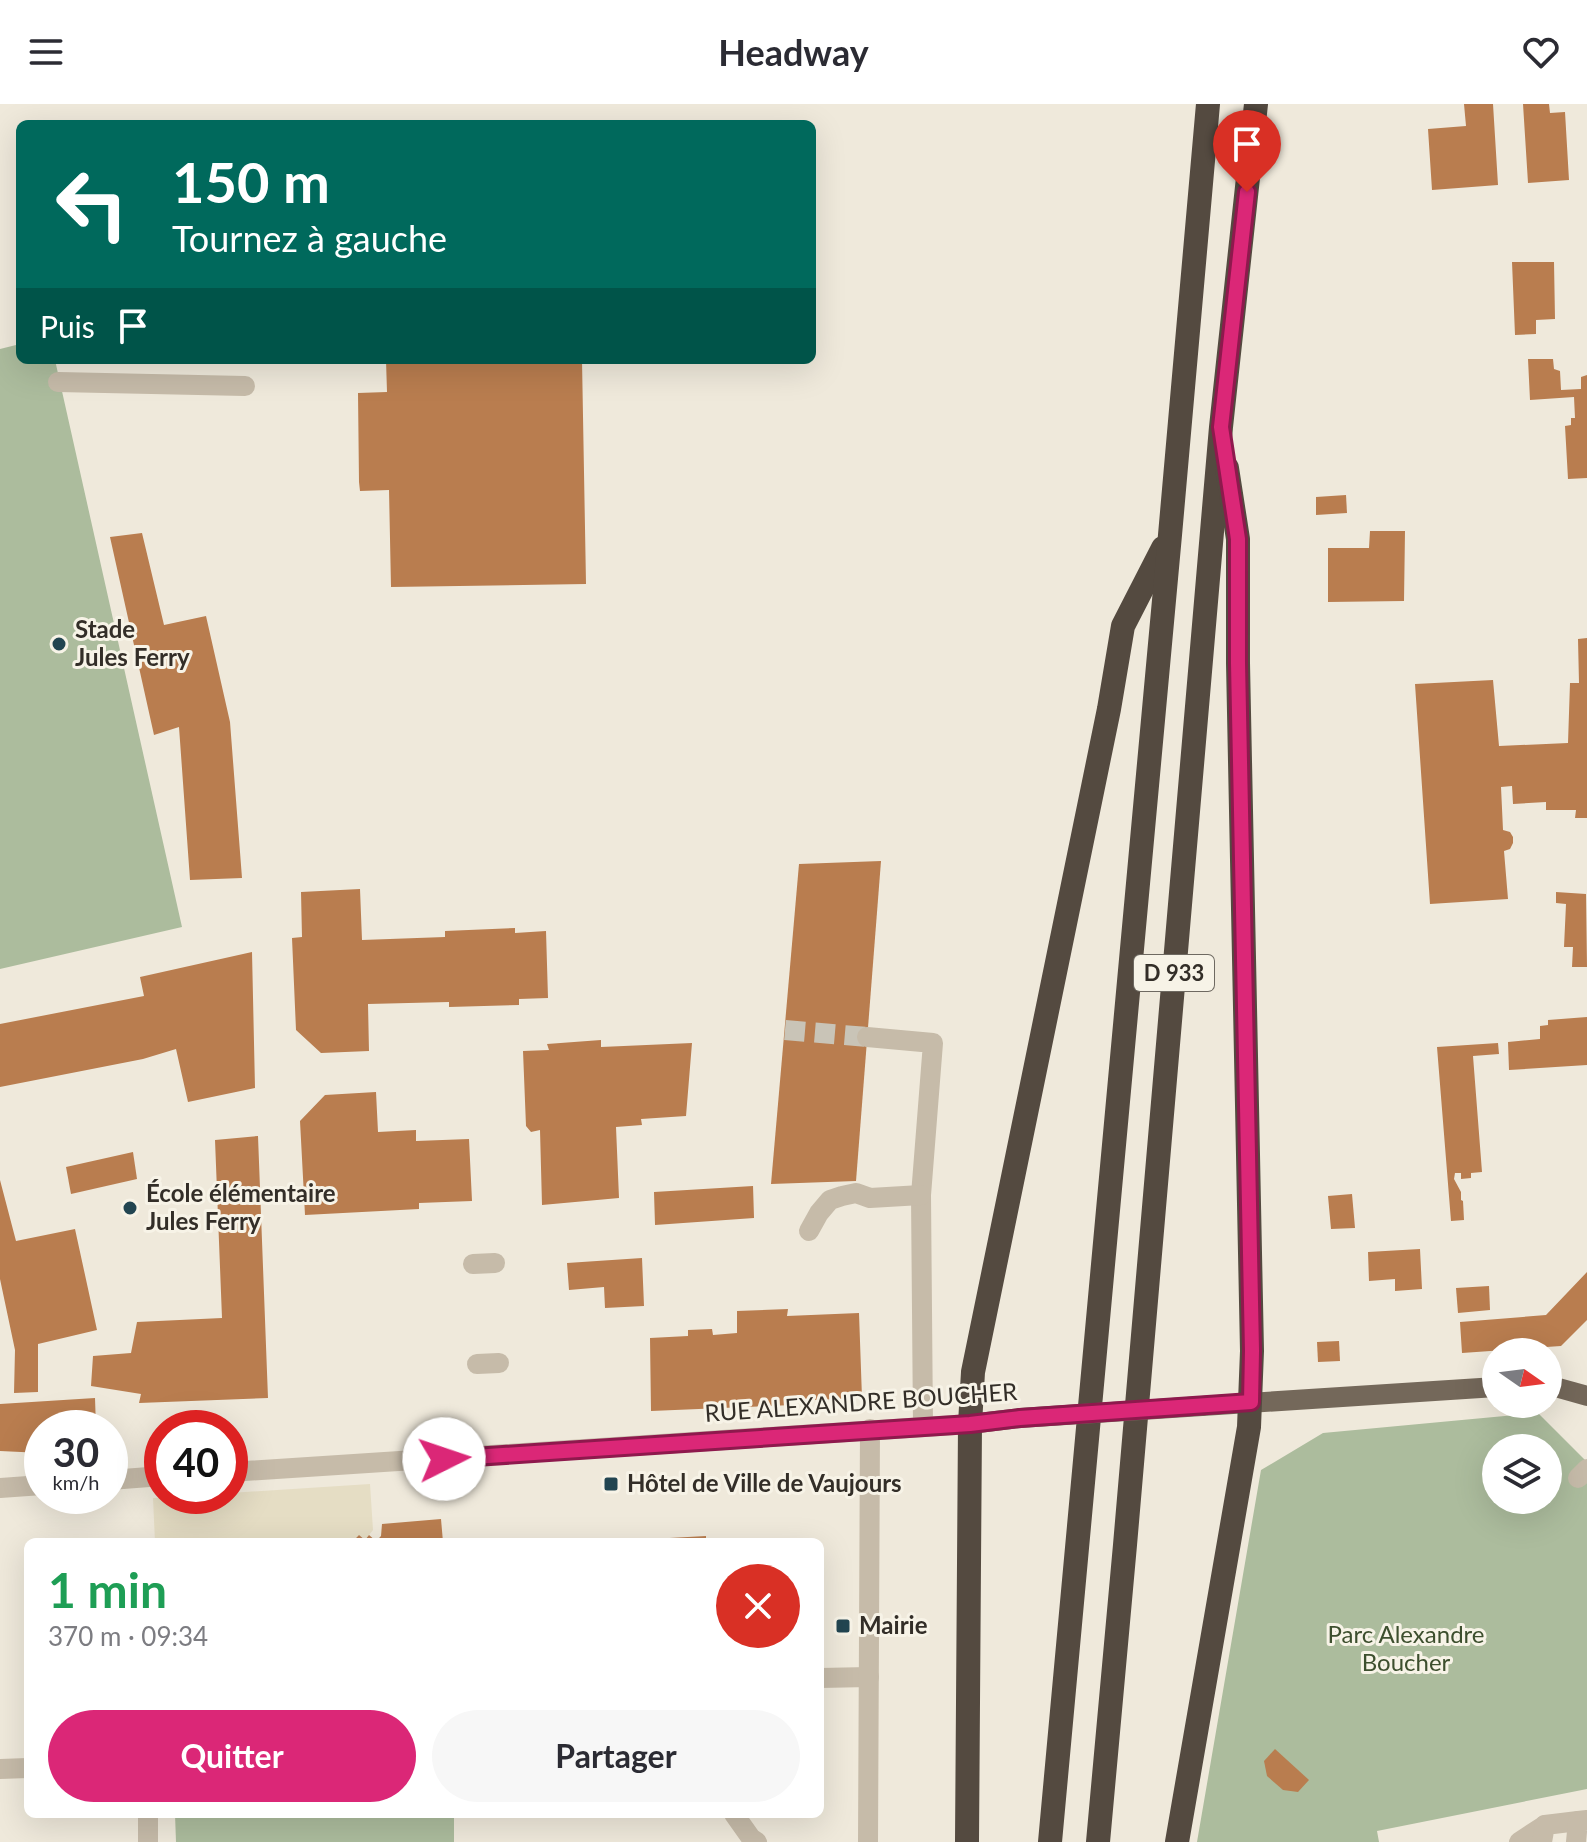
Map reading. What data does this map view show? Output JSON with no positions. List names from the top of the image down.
{
  "streets": {
    "highway": ["D 933"],
    "main road": ["RUE ALEXANDRE BOUCHER"]
  },
  "parks": ["Parc Alexandre Boucher"],
  "places": {
    "other": ["Stade Jules Ferry", "École élémentaire Jules Ferry"],
    "transit": ["Hôtel de Ville de Vaujours", "Mairie"]
  },
  "north": "right",
  "page": {
    "header": "Headway",
    "turn": ["150 m", "Tournez à gauche"],
    "then": "Puis",
    "speed": "30 km/h",
    "limit": "40",
    "heading": ["1 min", "370 m · 09:34"],
    "buttons": ["Quitter", "Partager"]
  }
}
